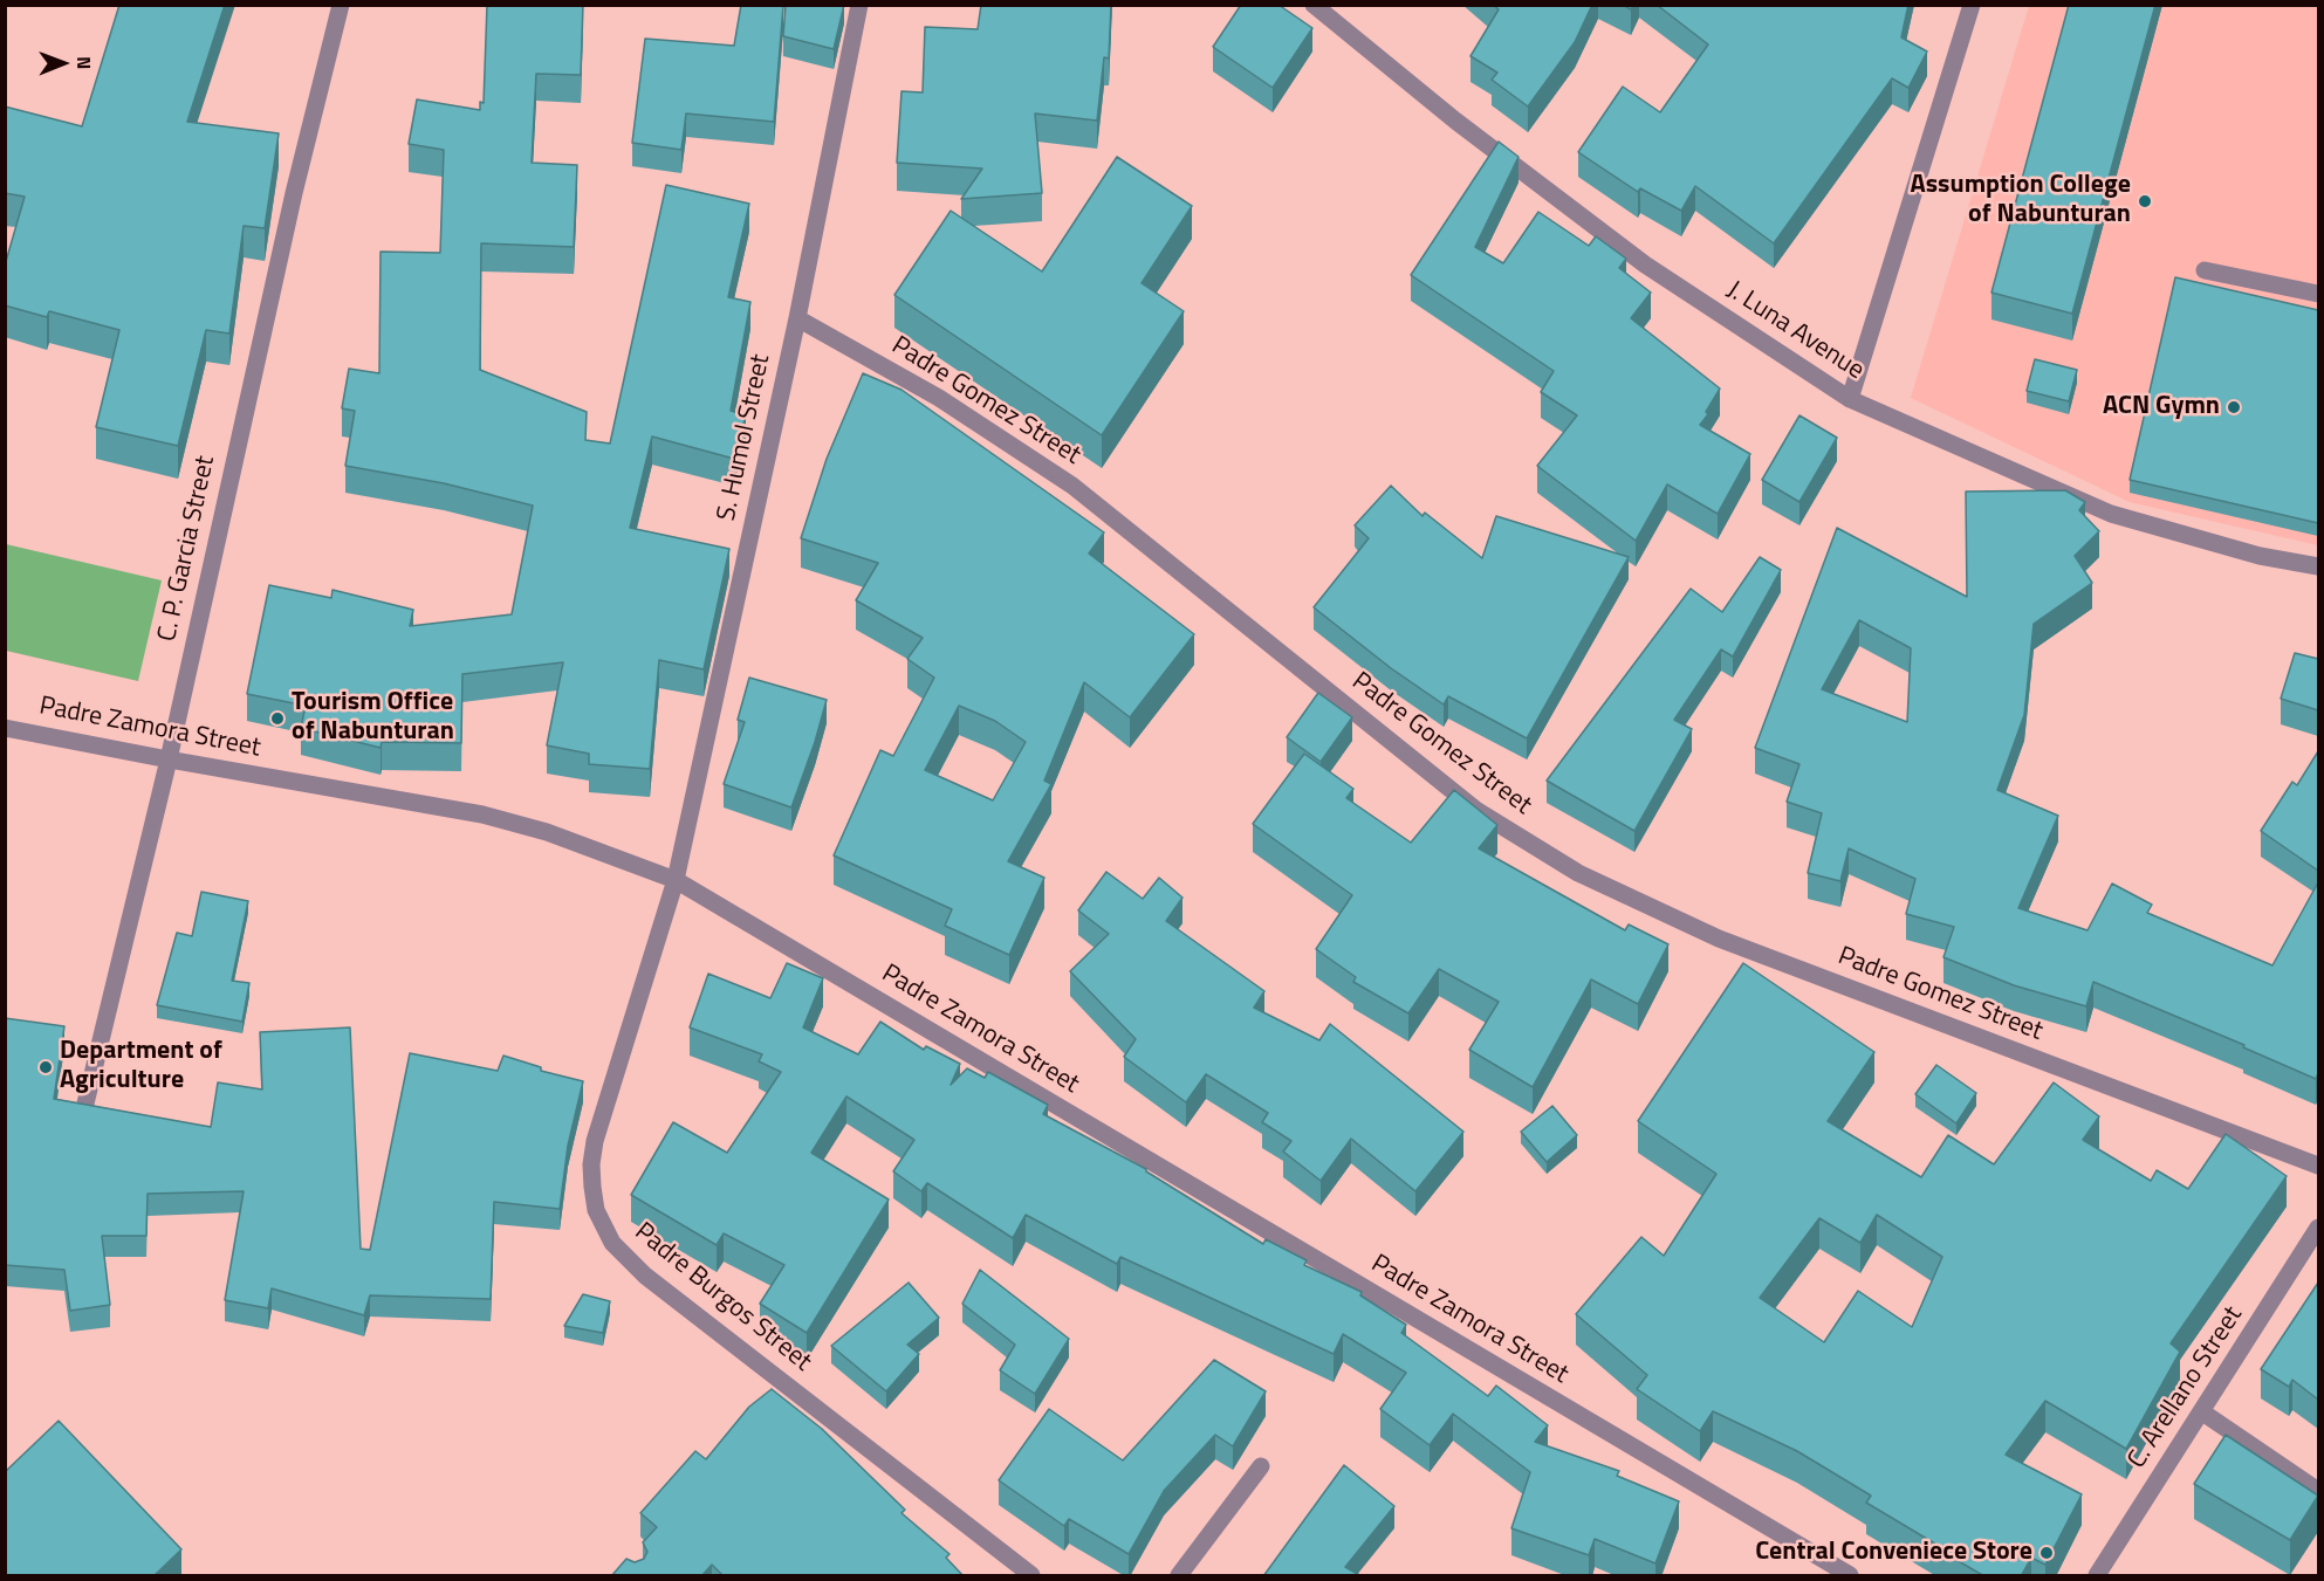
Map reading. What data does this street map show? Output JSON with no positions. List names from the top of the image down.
{
  "streets": {
    "street": [
      "J. Luna Avenue",
      "Padre Gomez Street",
      "S. Humol Street",
      "C. P. Garcia Street",
      "Padre Zamora Street",
      "Padre Burgos Street",
      "C. Arellano Street"
    ]
  },
  "crossings": [
    ["Padre Gomez Street", "S. Humol Street"],
    ["S. Humol Street", "Padre Zamora Street"],
    ["S. Humol Street", "Padre Burgos Street"],
    ["C. P. Garcia Street", "Padre Zamora Street"],
    ["Padre Zamora Street", "Padre Burgos Street"]
  ],
  "places": [
    "Assumption College of Nabunturan",
    "ACN Gymn",
    "Tourism Office of Nabunturan",
    "Department of Agriculture",
    "Central Conveniece Store"
  ],
  "north": "right"
}
